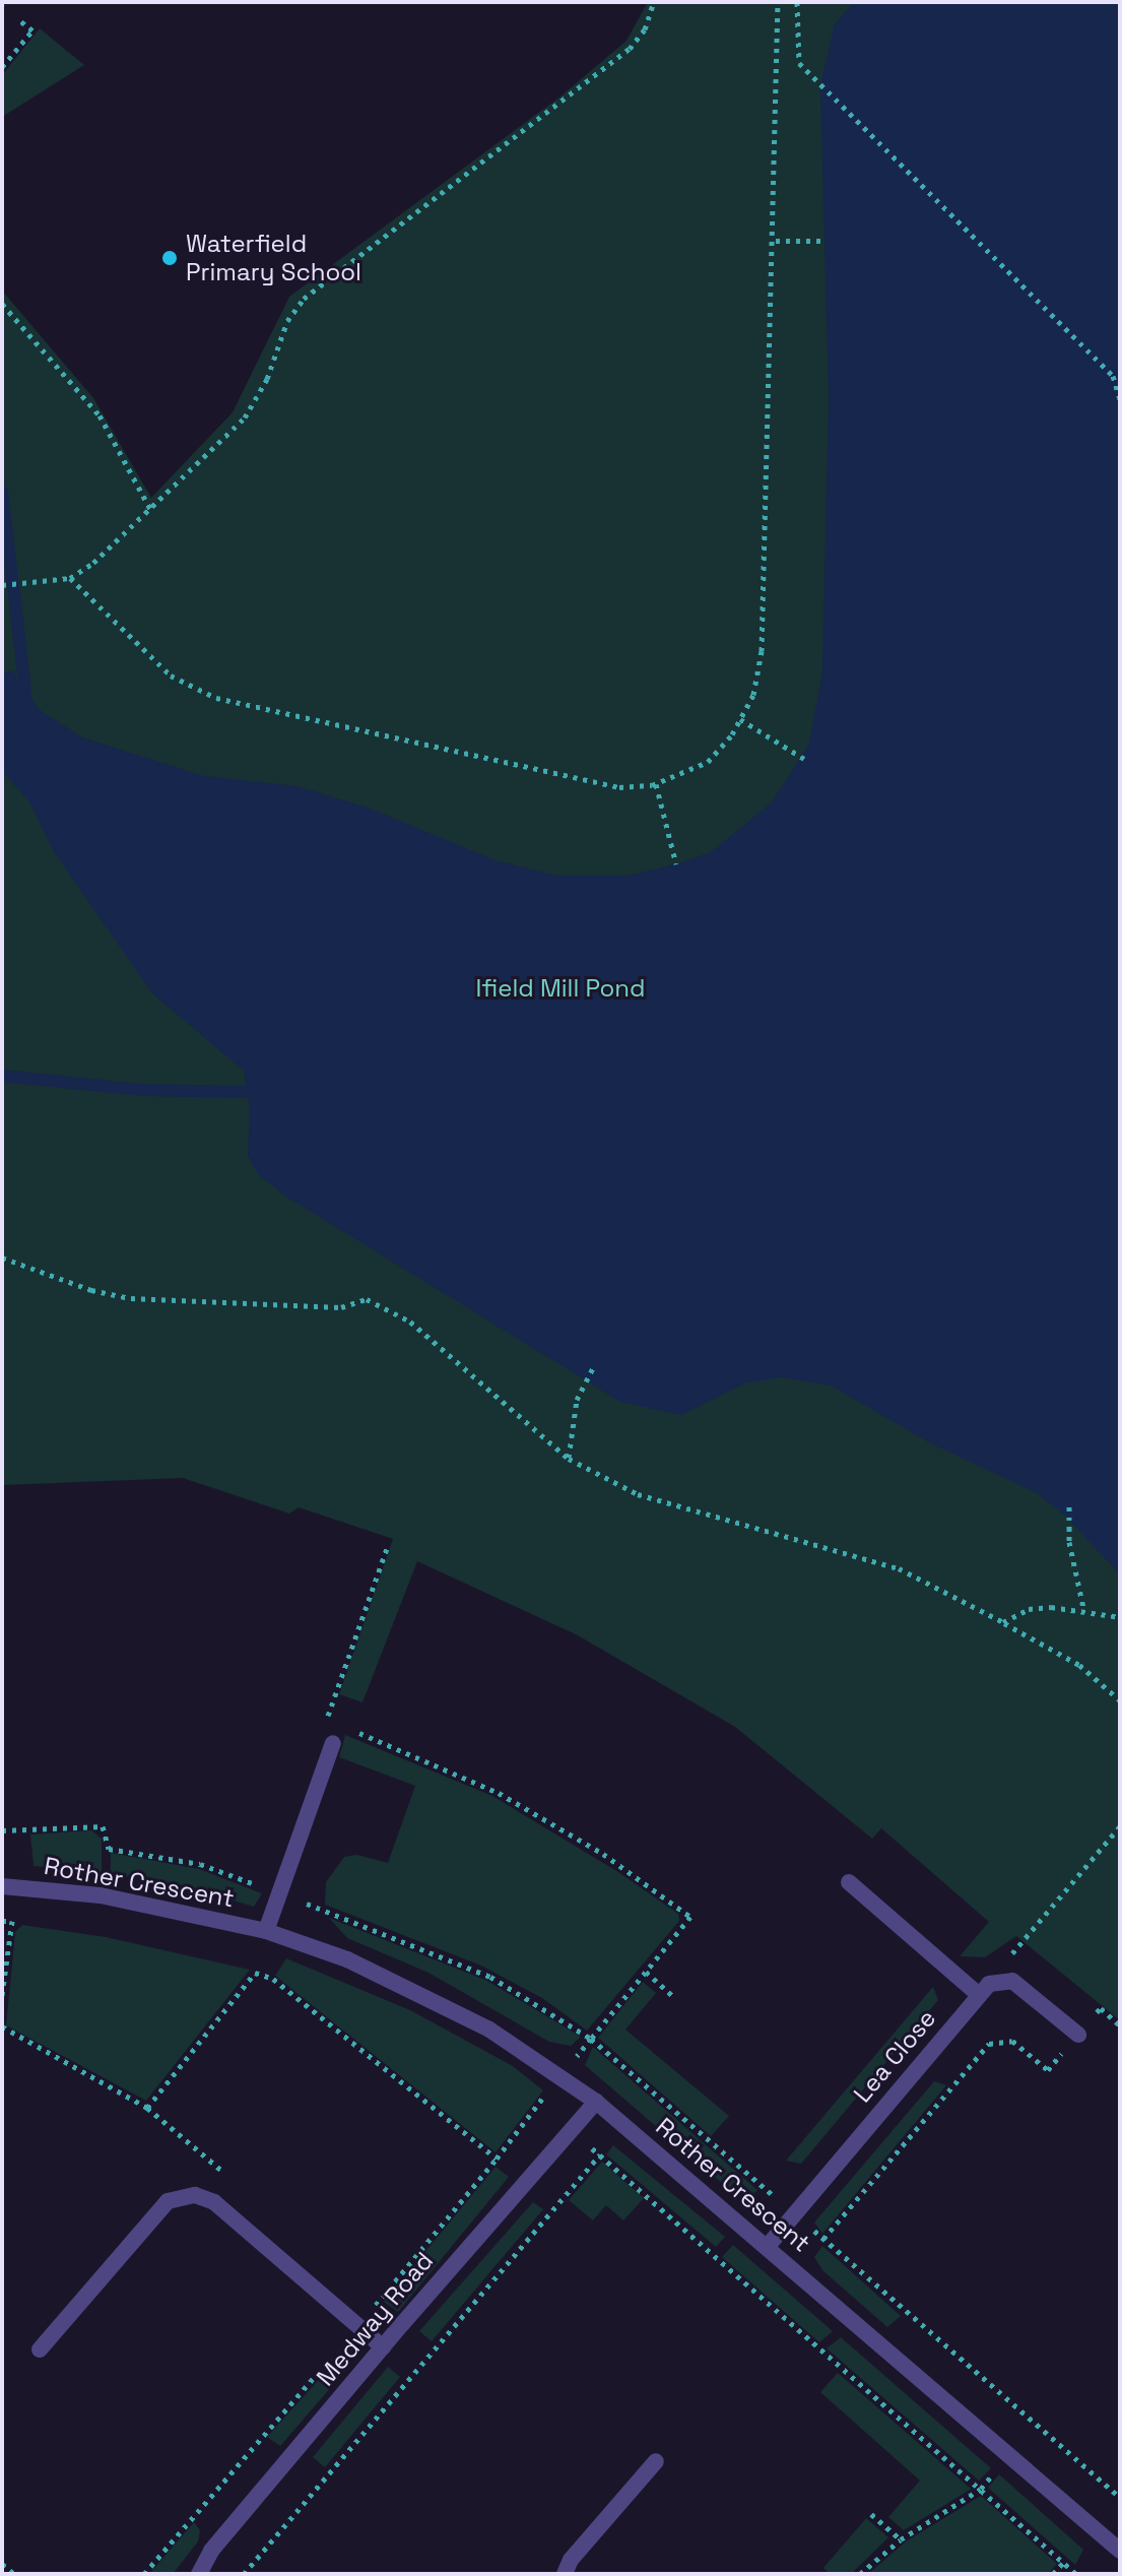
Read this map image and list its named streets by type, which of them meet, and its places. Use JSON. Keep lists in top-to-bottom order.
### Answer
{
  "streets": {
    "street": ["Rother Crescent", "Lea Close", "Medway Road"]
  },
  "crossings": [
    ["Rother Crescent", "Lea Close"],
    ["Rother Crescent", "Medway Road"]
  ],
  "parks": ["Ifield Mill Pond"],
  "places": ["Waterfield Primary School"]
}
